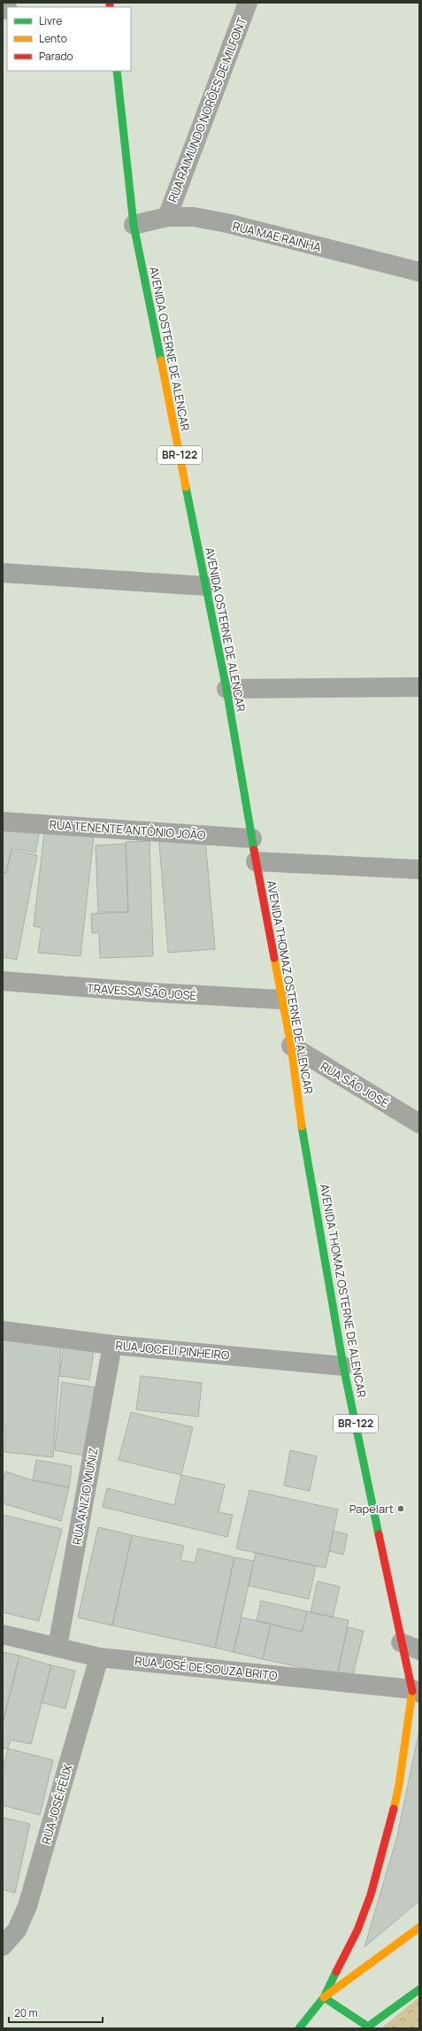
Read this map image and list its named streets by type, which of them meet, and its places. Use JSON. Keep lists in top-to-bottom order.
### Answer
{
  "streets": {
    "main road": ["AVENIDA OSTERNE DE ALENCAR", "BR-122", "AVENIDA THOMAZ OSTERNE DE ALENCAR"],
    "street": [
      "RUA RAIMUNDO NORÕES DE MILFONT",
      "RUA MAE RAINHA",
      "RUA TENENTE ANTÔNIO JOÃO",
      "TRAVESSA SÃO JOSÉ",
      "RUA SÃO JOSÉ",
      "RUA JOCELI PINHEIRO",
      "RUA ANIZIO MUNIZ",
      "RUA JOSÉ DE SOUZA BRITO",
      "RUA JOSÉ FÉLIX"
    ]
  },
  "crossings": [
    ["RUA RAIMUNDO NORÕES DE MILFONT", "RUA MAE RAINHA"],
    ["RUA MAE RAINHA", "AVENIDA OSTERNE DE ALENCAR"],
    ["AVENIDA OSTERNE DE ALENCAR", "RUA TENENTE ANTÔNIO JOÃO"],
    ["AVENIDA OSTERNE DE ALENCAR", "AVENIDA THOMAZ OSTERNE DE ALENCAR"],
    ["BR-122", "AVENIDA THOMAZ OSTERNE DE ALENCAR"],
    ["RUA TENENTE ANTÔNIO JOÃO", "AVENIDA THOMAZ OSTERNE DE ALENCAR"],
    ["AVENIDA THOMAZ OSTERNE DE ALENCAR", "TRAVESSA SÃO JOSÉ"],
    ["AVENIDA THOMAZ OSTERNE DE ALENCAR", "RUA SÃO JOSÉ"],
    ["AVENIDA THOMAZ OSTERNE DE ALENCAR", "RUA JOCELI PINHEIRO"],
    ["AVENIDA THOMAZ OSTERNE DE ALENCAR", "RUA JOSÉ DE SOUZA BRITO"],
    ["RUA JOCELI PINHEIRO", "RUA ANIZIO MUNIZ"],
    ["RUA ANIZIO MUNIZ", "RUA JOSÉ DE SOUZA BRITO"],
    ["RUA JOSÉ DE SOUZA BRITO", "RUA JOSÉ FÉLIX"]
  ],
  "places": ["Papelart"],
  "legend": ["Livre", "Lento", "Parado"],
  "scale_bar": "20 m"
}
